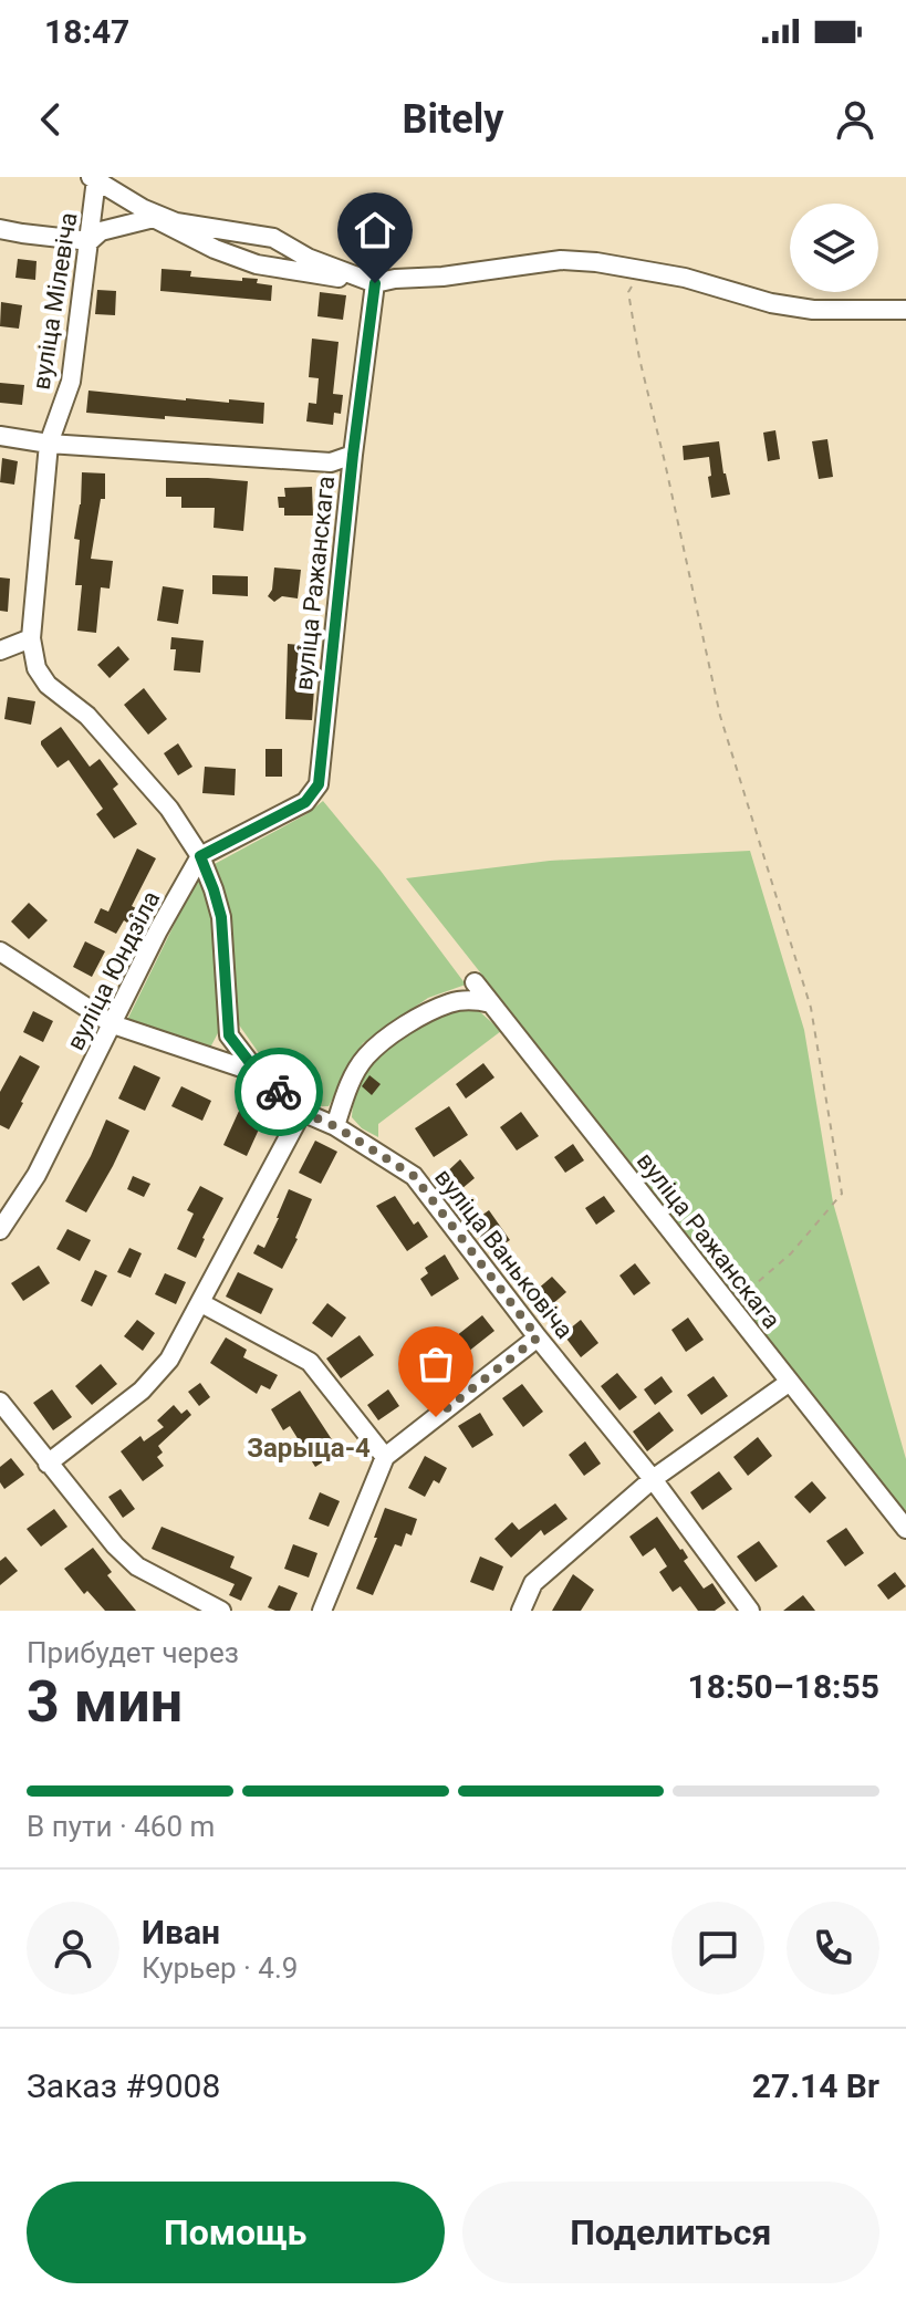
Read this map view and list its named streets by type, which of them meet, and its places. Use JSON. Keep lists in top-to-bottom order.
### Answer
{
  "streets": {
    "street": [
      "вуліца Мілевіча",
      "вуліца Ражанскага",
      "вуліца Юндзіла",
      "вуліца Ваньковіча"
    ]
  },
  "crossings": [
    ["вуліца Ражанскага", "вуліца Юндзіла"],
    ["вуліца Юндзіла", "вуліца Ваньковіча"]
  ],
  "districts": ["Зарыца-4"],
  "page": {
    "status": "18:47",
    "header": "Bitely",
    "heading": ["3 мин", "Прибудет через", "18:50–18:55"],
    "panel": [
      "Иван",
      "Курьер · 4.9",
      "Заказ #9008",
      "27.14 Br"
    ],
    "bar": "В пути · 460 m",
    "buttons": ["Помощь", "Поделиться"]
  }
}
